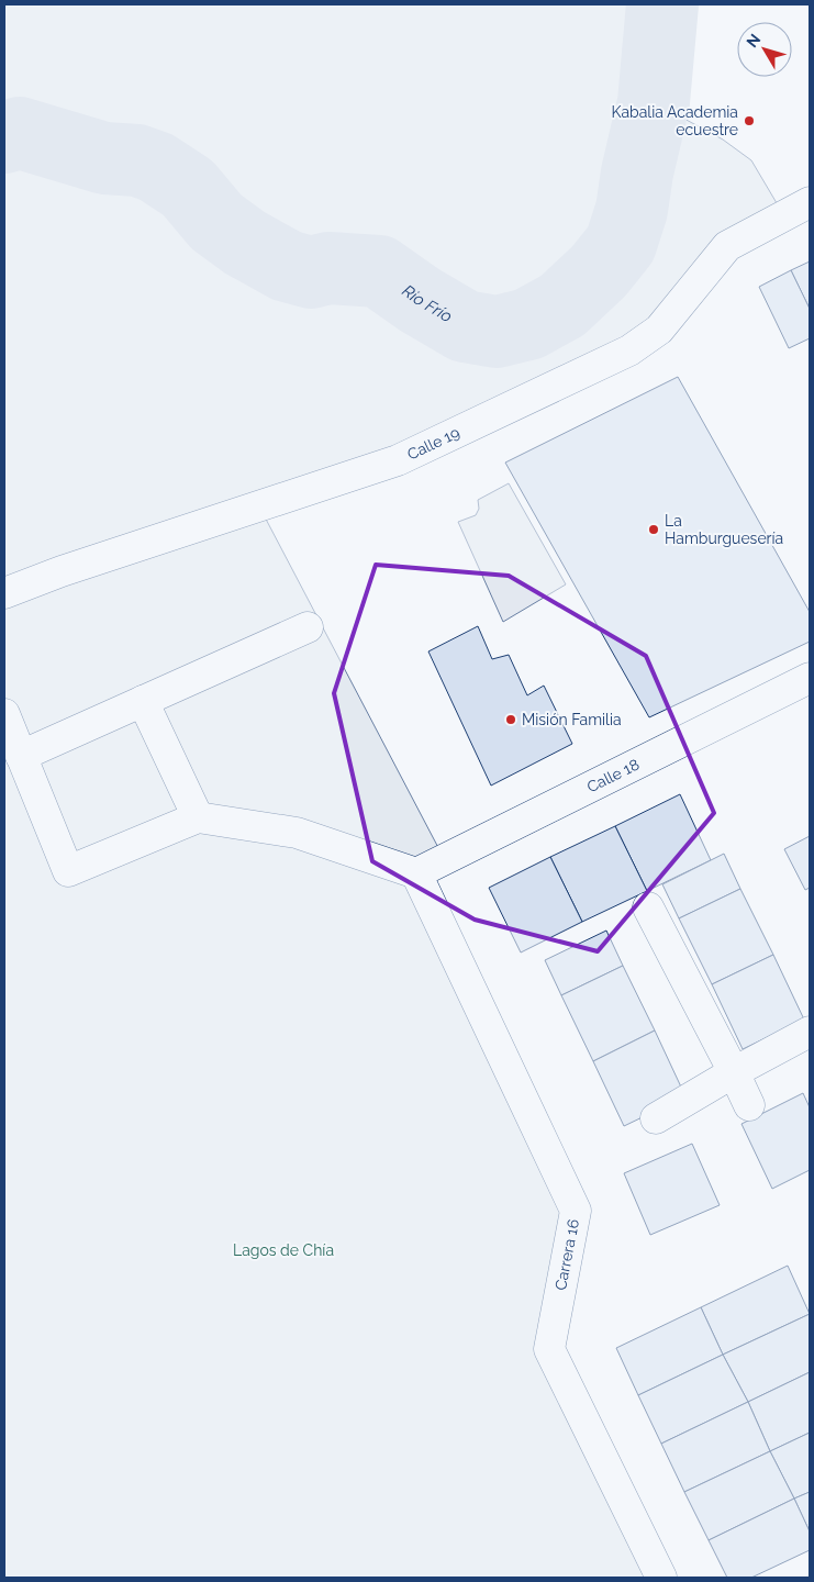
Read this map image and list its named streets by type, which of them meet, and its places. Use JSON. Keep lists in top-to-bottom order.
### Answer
{
  "streets": {
    "street": ["Calle 19", "Calle 18", "Carrera 16"]
  },
  "crossings": [
    ["Calle 18", "Carrera 16"]
  ],
  "water": ["Río Frío"],
  "parks": ["Lagos de Chía"],
  "places": ["Kabalia Academia ecuestre", "La Hamburguesería", "Misión Familia"],
  "north": "top left"
}
